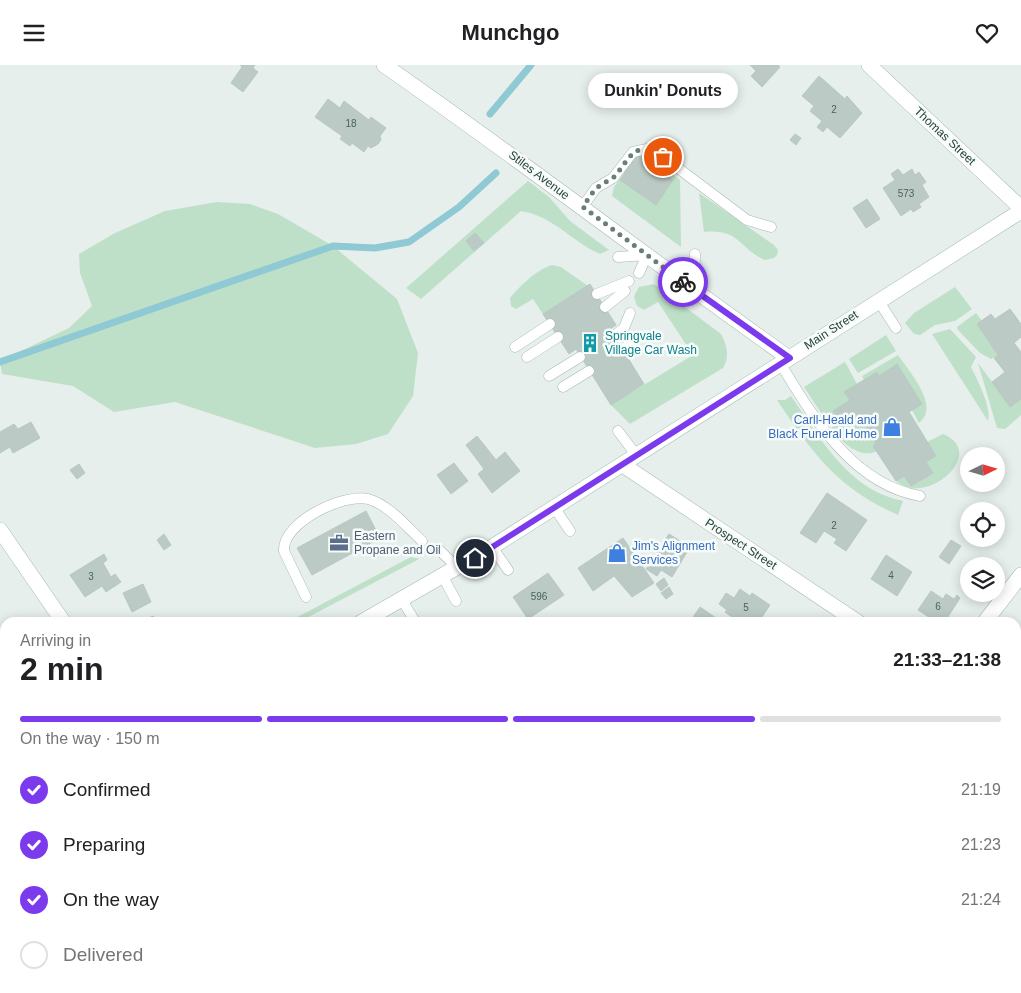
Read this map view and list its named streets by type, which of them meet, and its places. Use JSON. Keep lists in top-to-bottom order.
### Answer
{
  "streets": {
    "street": [
      "Thomas Street",
      "Stiles Avenue",
      "Main Street",
      "Prospect Street"
    ]
  },
  "crossings": [
    ["Thomas Street", "Main Street"],
    ["Stiles Avenue", "Main Street"],
    ["Main Street", "Prospect Street"]
  ],
  "places": {
    "other": ["Dunkin' Donuts"],
    "building": ["Springvale Village Car Wash"],
    "shop": ["Carll-Heald and Black Funeral Home", "Jim's Alignment Services"],
    "office": ["Eastern Propane and Oil"]
  },
  "house_numbers": [
    "2",
    "18",
    "573",
    "2",
    "4",
    "3",
    "596",
    "6",
    "5"
  ],
  "north": "right",
  "page": {
    "header": "Munchgo",
    "bubble": "Dunkin' Donuts",
    "heading": ["2 min", "Arriving in", "21:33–21:38"],
    "bar": "On the way · 150 m",
    "list": [
      ["Confirmed", "21:19"],
      ["Preparing", "21:23"],
      ["On the way", "21:24"],
      "Delivered"
    ]
  }
}
